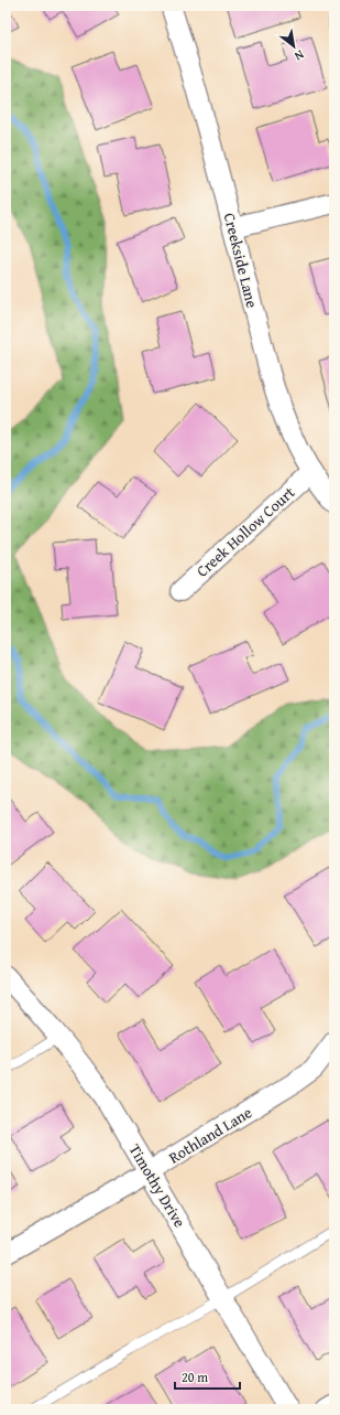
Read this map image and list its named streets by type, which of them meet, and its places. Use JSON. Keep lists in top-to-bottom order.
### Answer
{
  "streets": {
    "street": [
      "Creekside Lane",
      "Creek Hollow Court",
      "Rothland Lane",
      "Timothy Drive"
    ]
  },
  "crossings": [
    ["Creekside Lane", "Creek Hollow Court"],
    ["Rothland Lane", "Timothy Drive"]
  ],
  "scale_bar": "20 m",
  "north": "bottom right"
}
